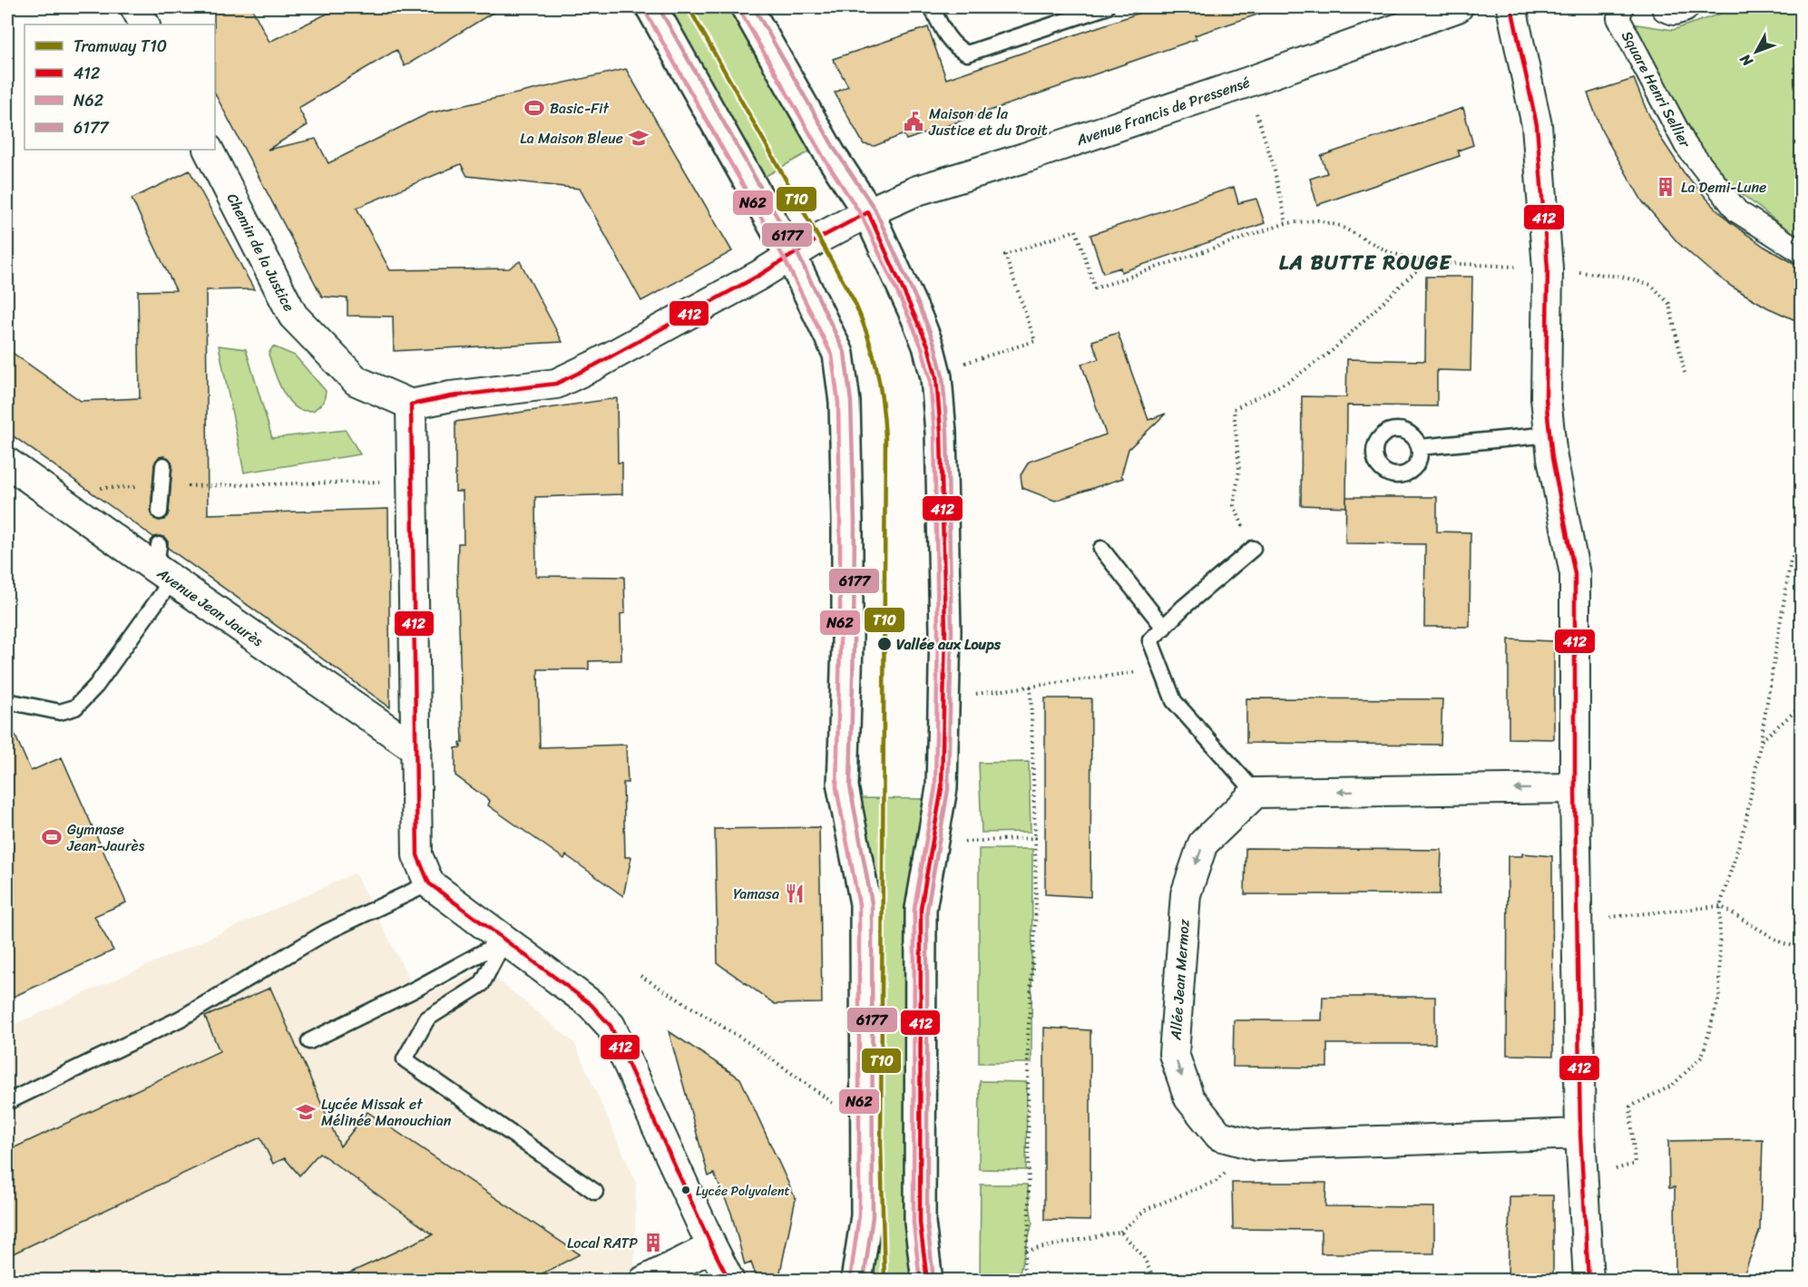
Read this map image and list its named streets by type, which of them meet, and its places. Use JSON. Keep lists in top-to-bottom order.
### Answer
{
  "streets": {
    "street": [
      "Square Henri Sellier",
      "Avenue Francis de Pressensé",
      "Chemin de la Justice",
      "Avenue Jean Jaurès",
      "Allée Jean Mermoz"
    ]
  },
  "crossings": [
    ["Avenue Francis de Pressensé", "Chemin de la Justice"]
  ],
  "one_way": ["Allée Jean Mermoz"],
  "districts": ["LA BUTTE ROUGE"],
  "places": {
    "sports": ["Basic-Fit", "Gymnase Jean-Jaurès"],
    "public building": ["Maison de la Justice et du Droit"],
    "school or university": ["La Maison Bleue", "Lycée Missak et Mélinée Manouchian"],
    "building": ["La Demi-Lune", "Local RATP"],
    "other": ["Vallée aux Loups", "Lycée Polyvalent"],
    "restaurant": ["Yamasa"]
  },
  "lines": [
    "tram line T10",
    "transit line 412",
    "transit line 6177",
    "transit line N62"
  ],
  "legend": [
    "Tramway T10",
    "412",
    "N62",
    "6177"
  ],
  "north": "bottom left"
}
